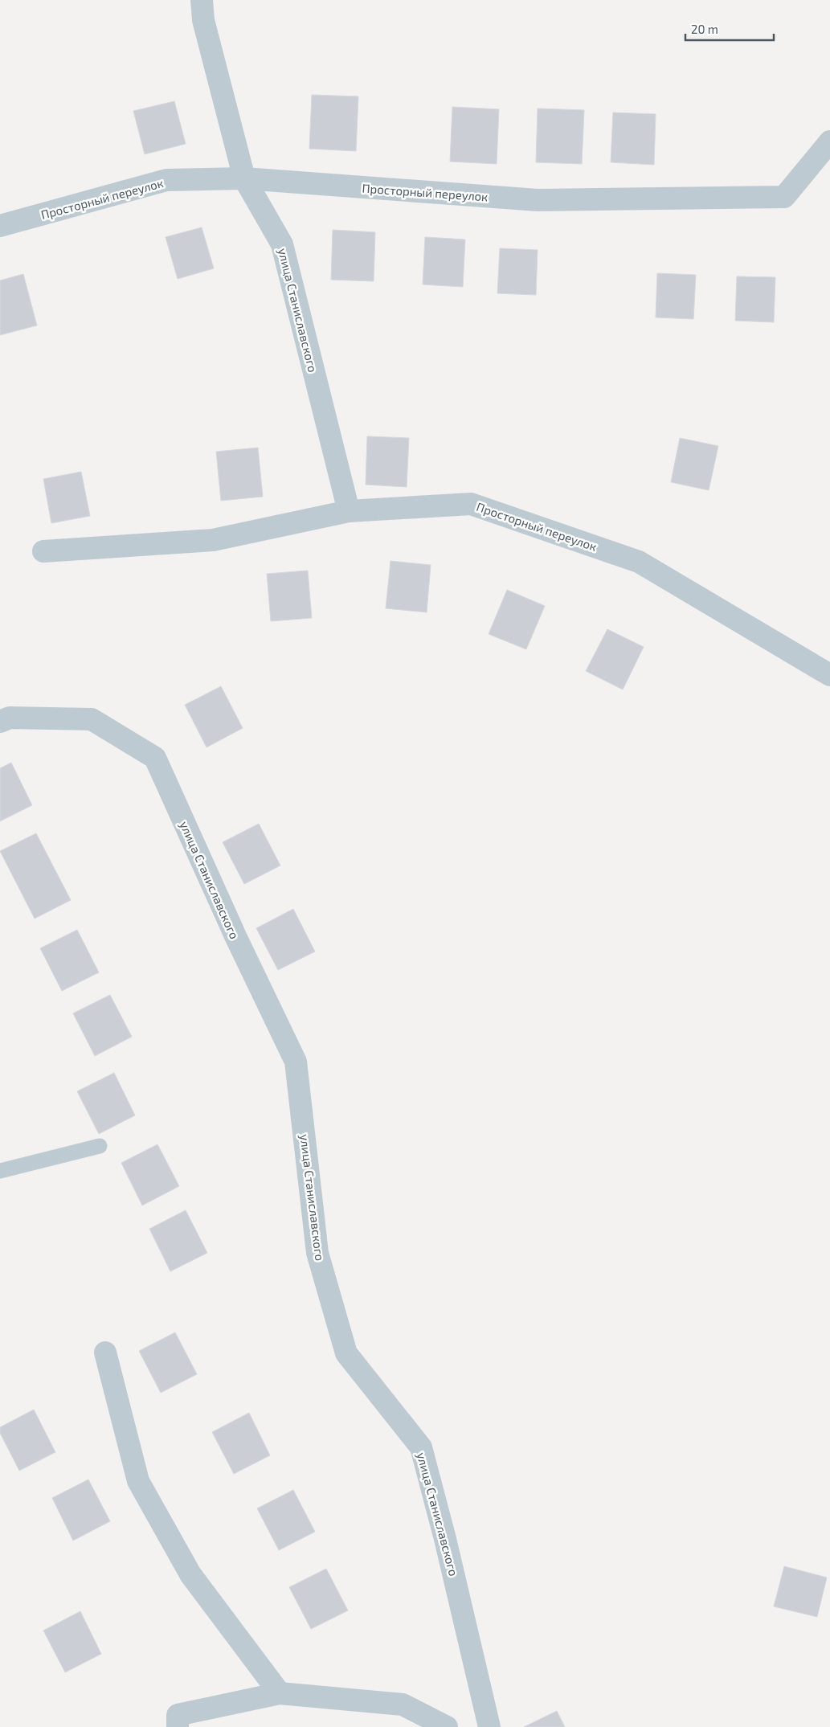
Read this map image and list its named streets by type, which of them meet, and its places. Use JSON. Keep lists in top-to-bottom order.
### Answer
{
  "streets": {
    "street": ["Просторный переулок", "улица Станиславского"]
  },
  "crossings": [
    ["Просторный переулок", "улица Станиславского"]
  ],
  "scale_bar": "20 m"
}
